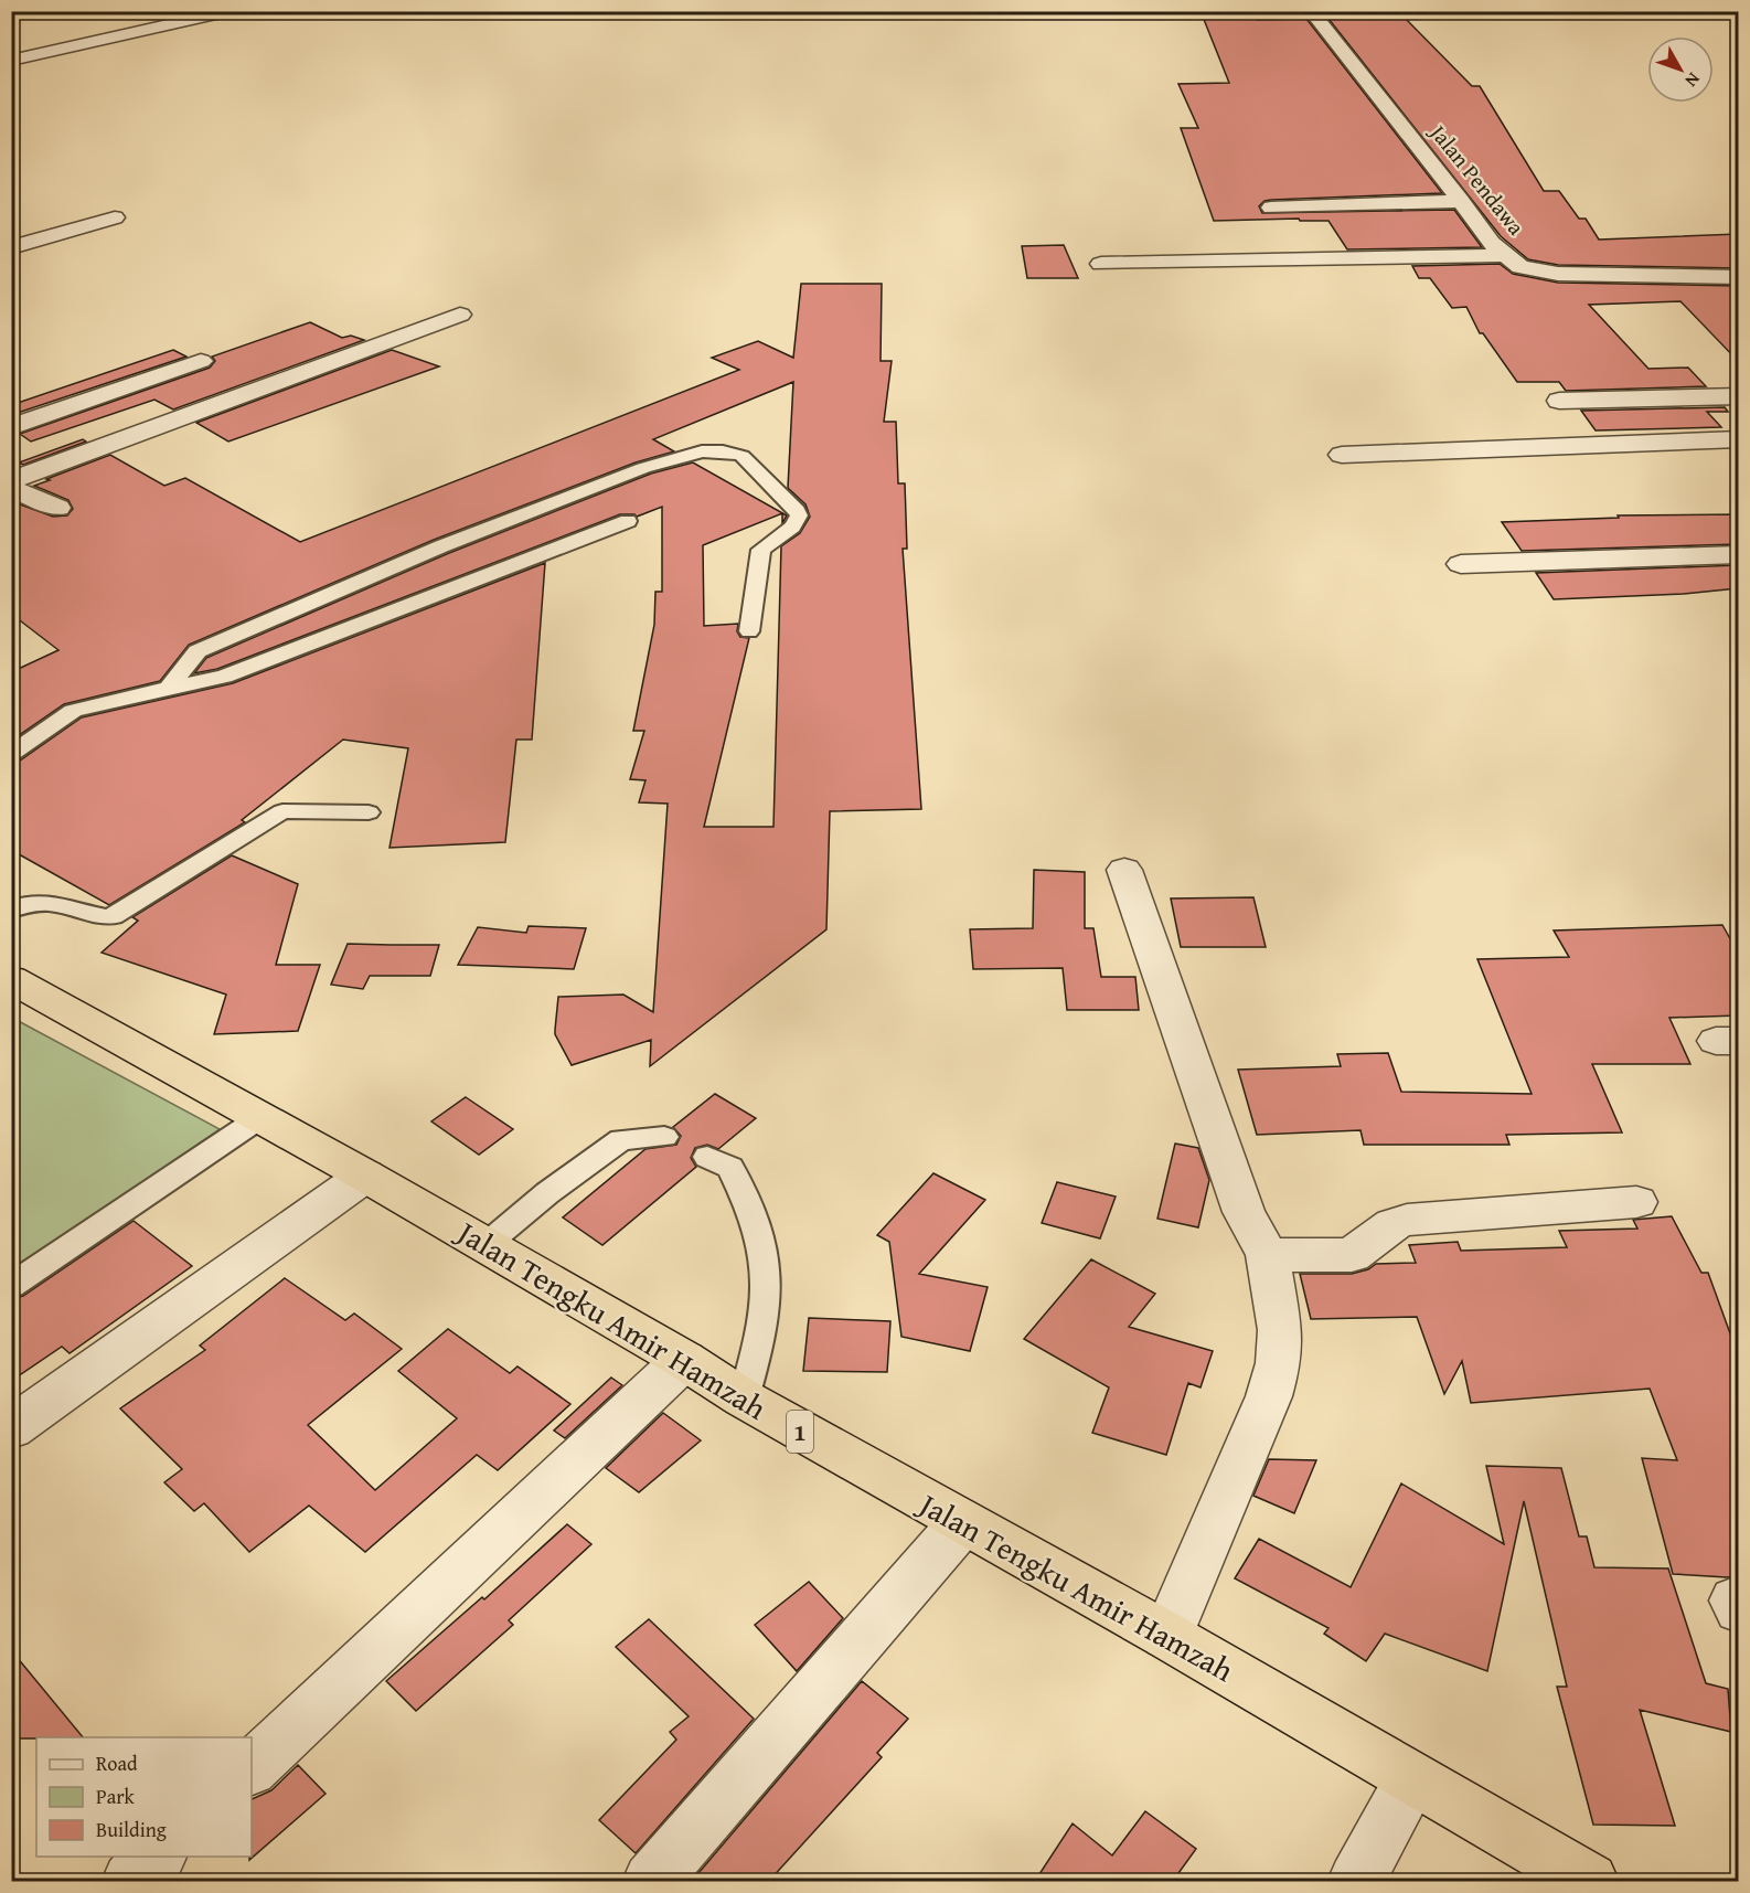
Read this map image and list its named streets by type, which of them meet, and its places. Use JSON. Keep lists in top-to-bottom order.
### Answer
{
  "streets": {
    "highway": ["Jalan Tengku Amir Hamzah", "1"],
    "street": ["Jalan Pendawa"]
  },
  "legend": ["Road", "Park", "Building"],
  "north": "bottom right"
}
